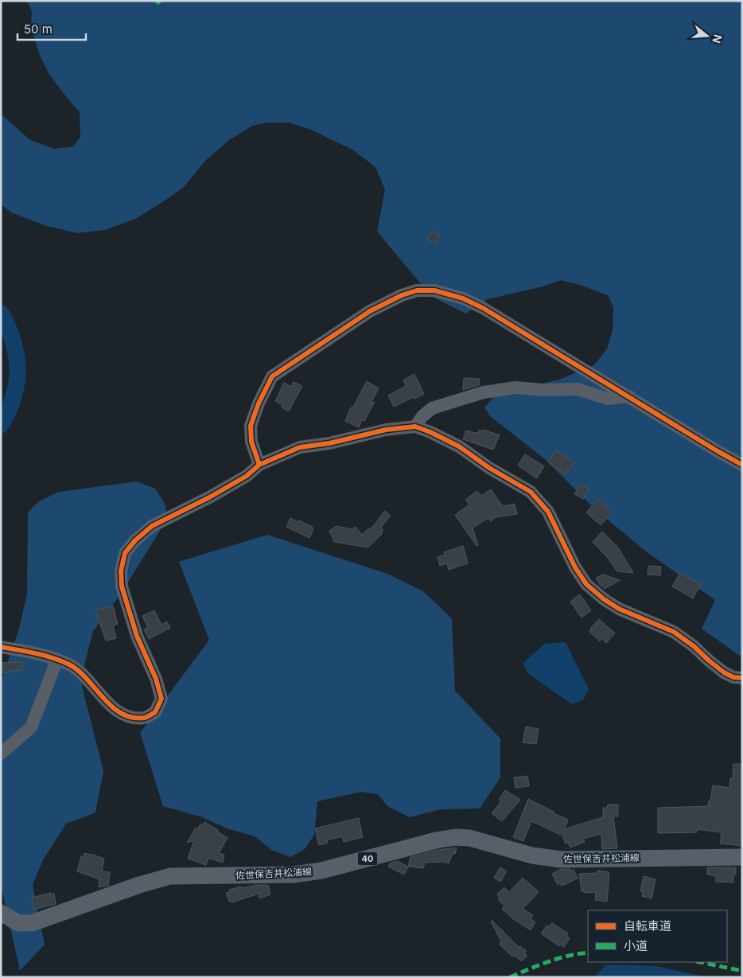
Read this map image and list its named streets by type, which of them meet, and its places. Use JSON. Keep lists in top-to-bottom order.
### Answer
{
  "streets": {
    "main road": ["40", "佐世保吉井松浦線"]
  },
  "legend": ["自転車道", "小道"],
  "scale_bar": "50 m",
  "north": "right"
}
